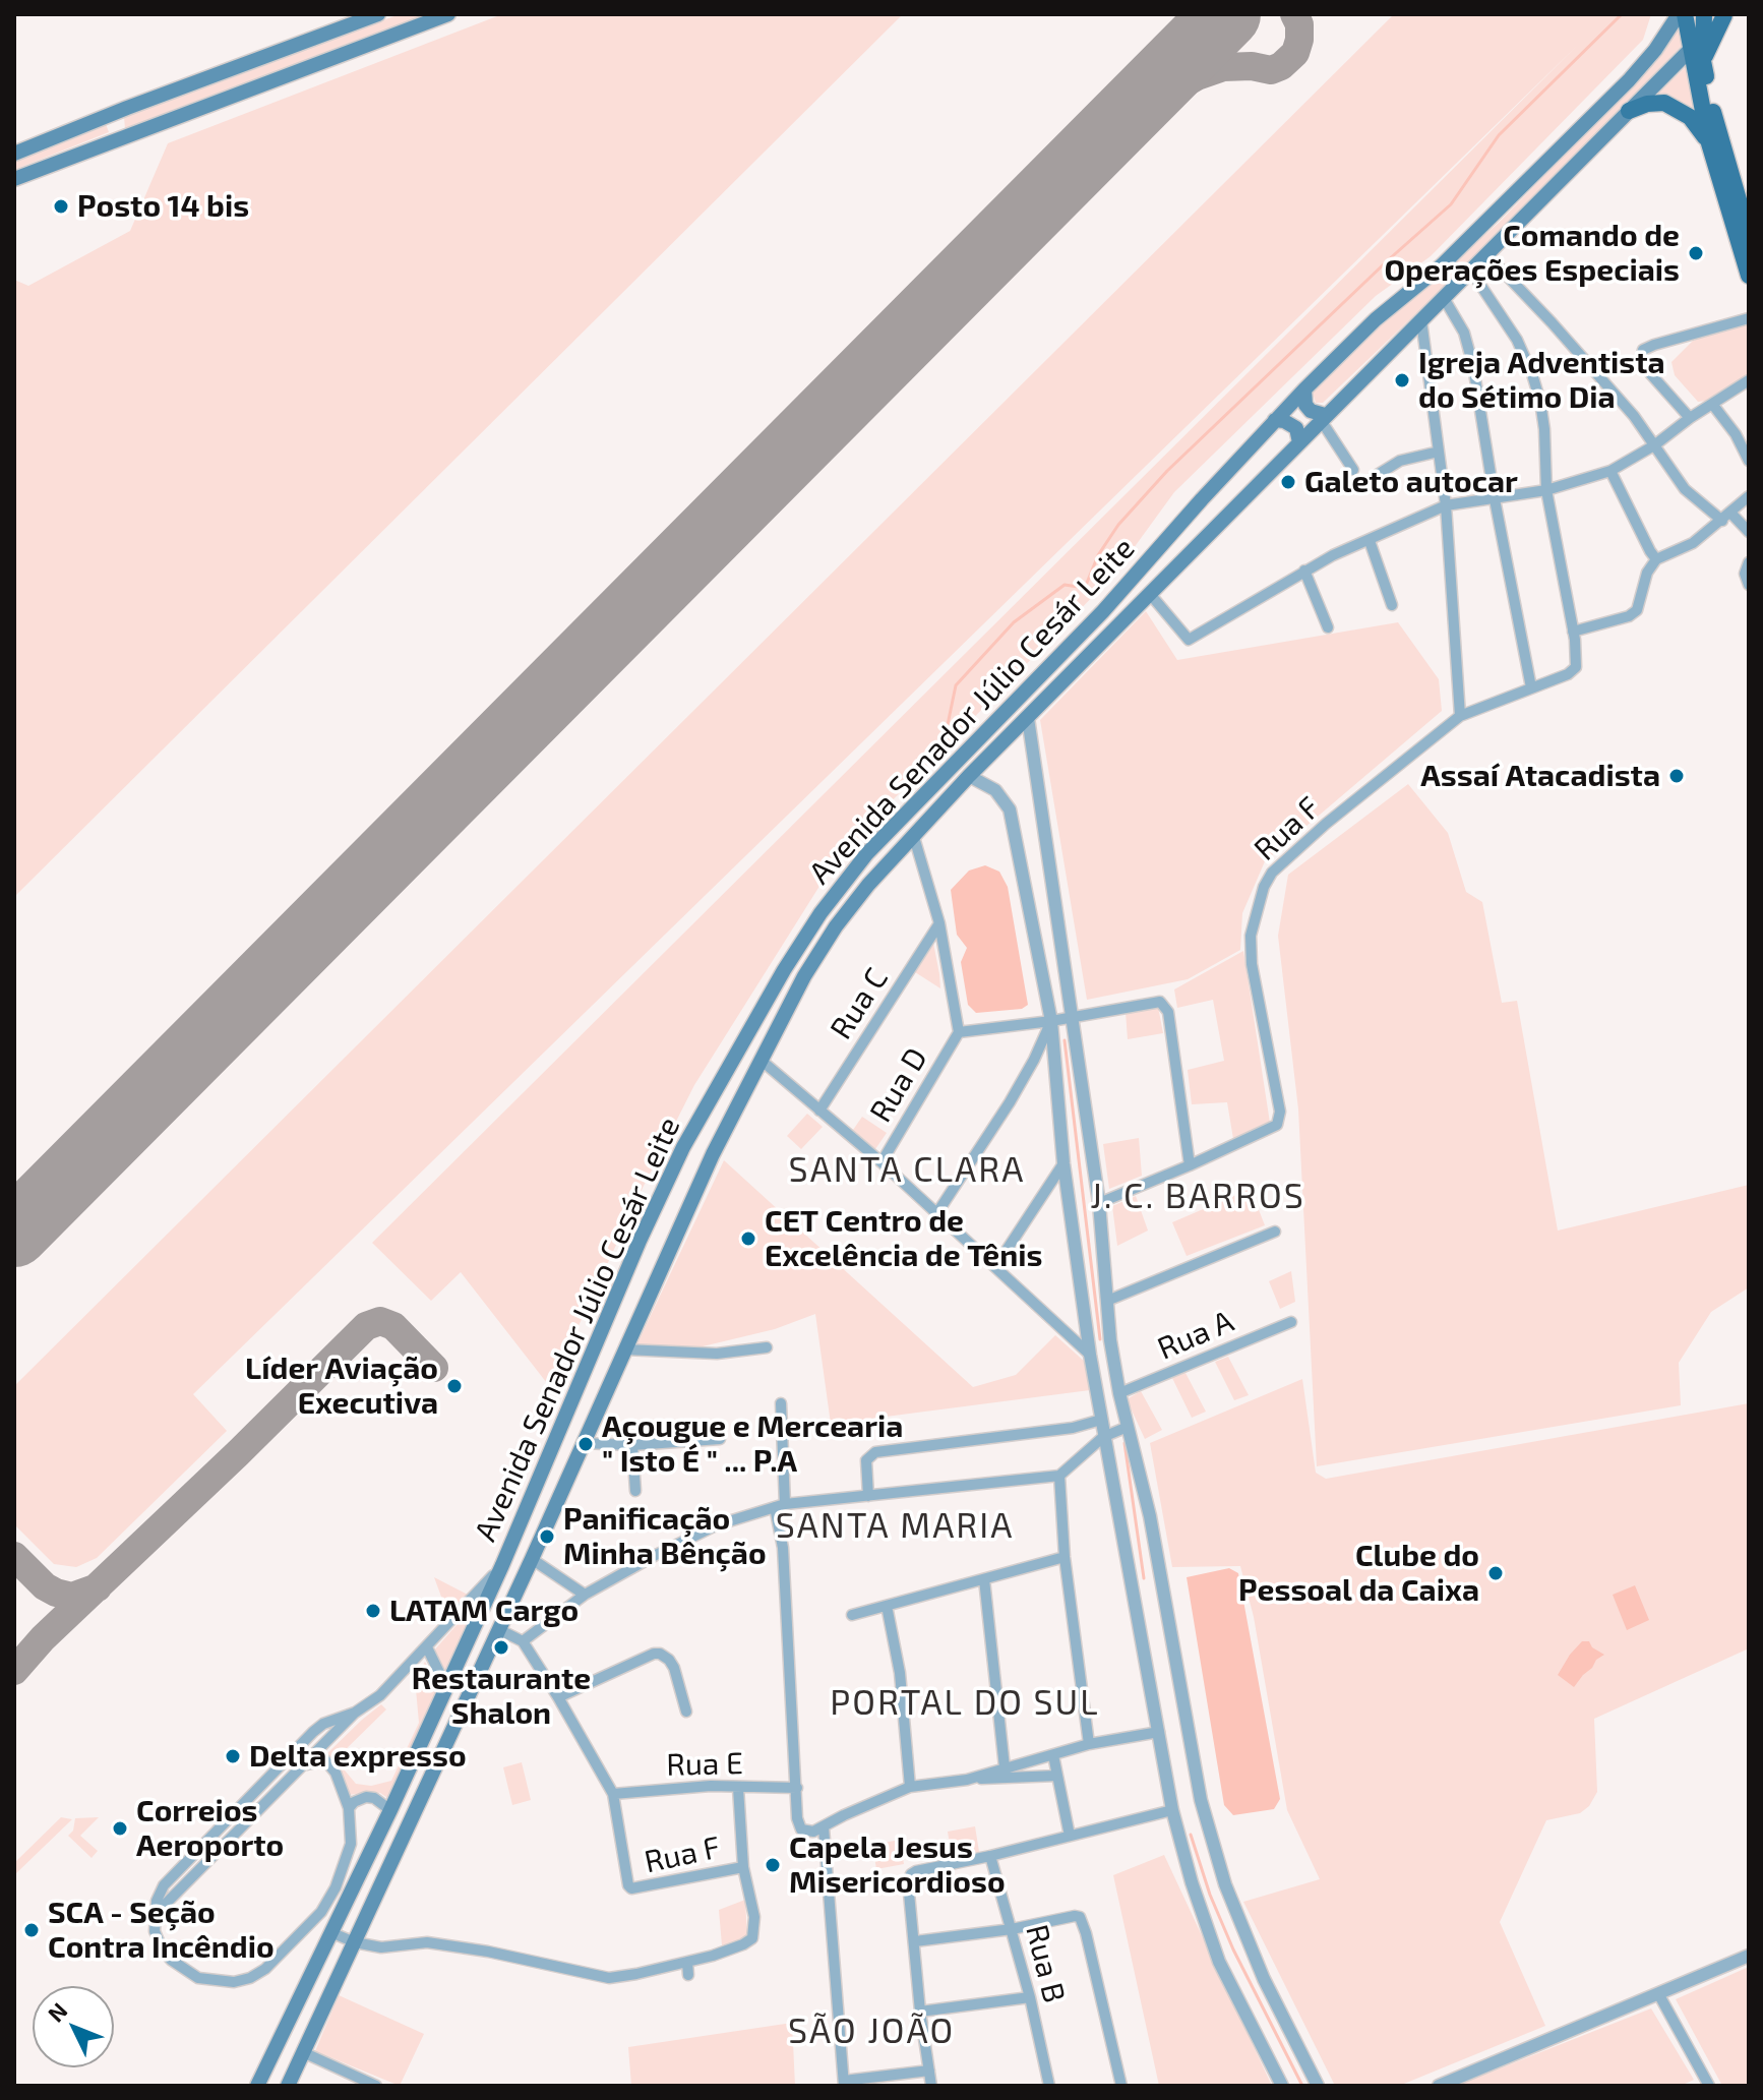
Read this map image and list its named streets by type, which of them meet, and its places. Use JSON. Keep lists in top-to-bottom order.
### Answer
{
  "streets": {
    "main road": ["Avenida Senador Júlio Cesár Leite"],
    "street": [
      "Rua F",
      "Rua C",
      "Rua D",
      "Rua A",
      "Rua E",
      "Rua B"
    ]
  },
  "crossings": [
    ["Rua F", "Rua E"]
  ],
  "districts": [
    "SANTA CLARA",
    "J. C. BARROS",
    "SANTA MARIA",
    "PORTAL DO SUL",
    "SÃO JOÃO"
  ],
  "places": [
    "Posto 14 bis",
    "Comando de Operações Especiais",
    "Igreja Adventista do Sétimo Dia",
    "Galeto autocar",
    "Assaí Atacadista",
    "CET Centro de Excelência de Tênis",
    "Líder Aviação Executiva",
    "Açougue e Mercearia \" Isto É \" ... P.A",
    "Panificação Minha Bênção",
    "Clube do Pessoal da Caixa",
    "LATAM Cargo",
    "Restaurante Shalon",
    "Delta expresso",
    "Correios Aeroporto",
    "Capela Jesus Misericordioso",
    "SCA - Seção Contra Incêndio"
  ],
  "north": "top left"
}
